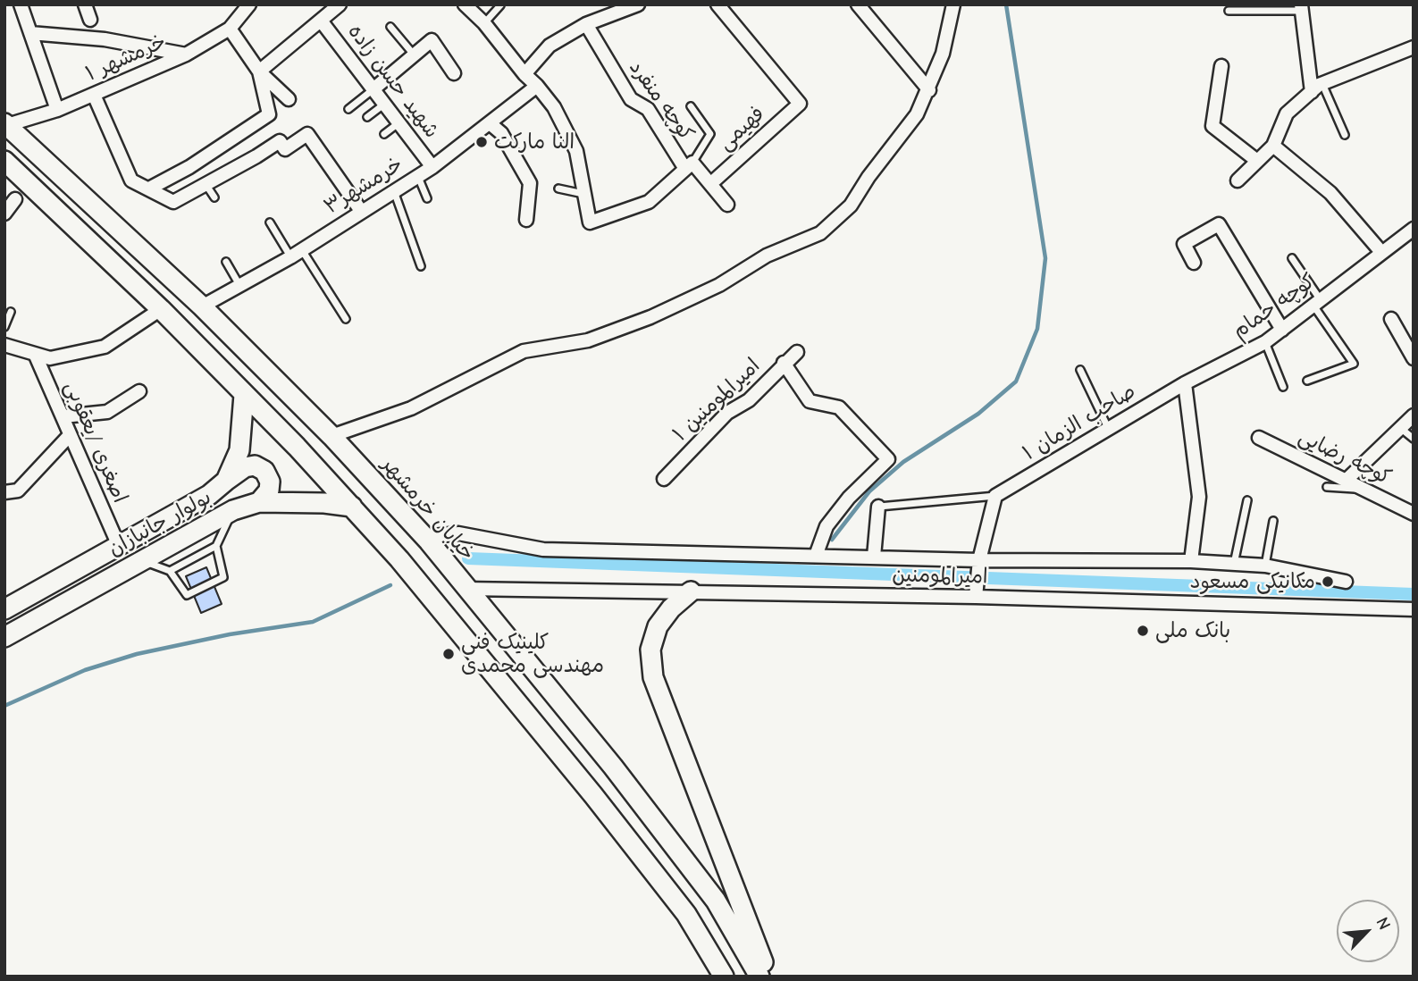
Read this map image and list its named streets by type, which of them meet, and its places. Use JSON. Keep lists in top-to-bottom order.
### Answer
{
  "streets": {
    "main road": ["خیابان خرمشهر", "بولوار جانبازان"],
    "street": [
      "خرمشهر ۱",
      "شهید حسن زاده",
      "کوچه منفرد",
      "فهیمی",
      "خرمشهر۳",
      "کوچه حمام",
      "امیرالمومنین ۱",
      "صاحب الزمان ۱",
      "اصغری /یعقوبی",
      "کوچه رضایی",
      "امیرالمومنین"
    ]
  },
  "crossings": [
    ["خرمشهر ۱", "خیابان خرمشهر"],
    ["شهید حسن زاده", "خرمشهر۳"],
    ["کوچه منفرد", "فهیمی"],
    ["خرمشهر۳", "خیابان خرمشهر"],
    ["کوچه حمام", "صاحب الزمان ۱"],
    ["اصغری /یعقوبی", "بولوار جانبازان"],
    ["خیابان خرمشهر", "امیرالمومنین"]
  ],
  "places": [
    "النا مارکت",
    "مکانیکی مسعود",
    "بانک ملی",
    "کلینیک فنی مهندسی محمدی"
  ],
  "north": "top right"
}
